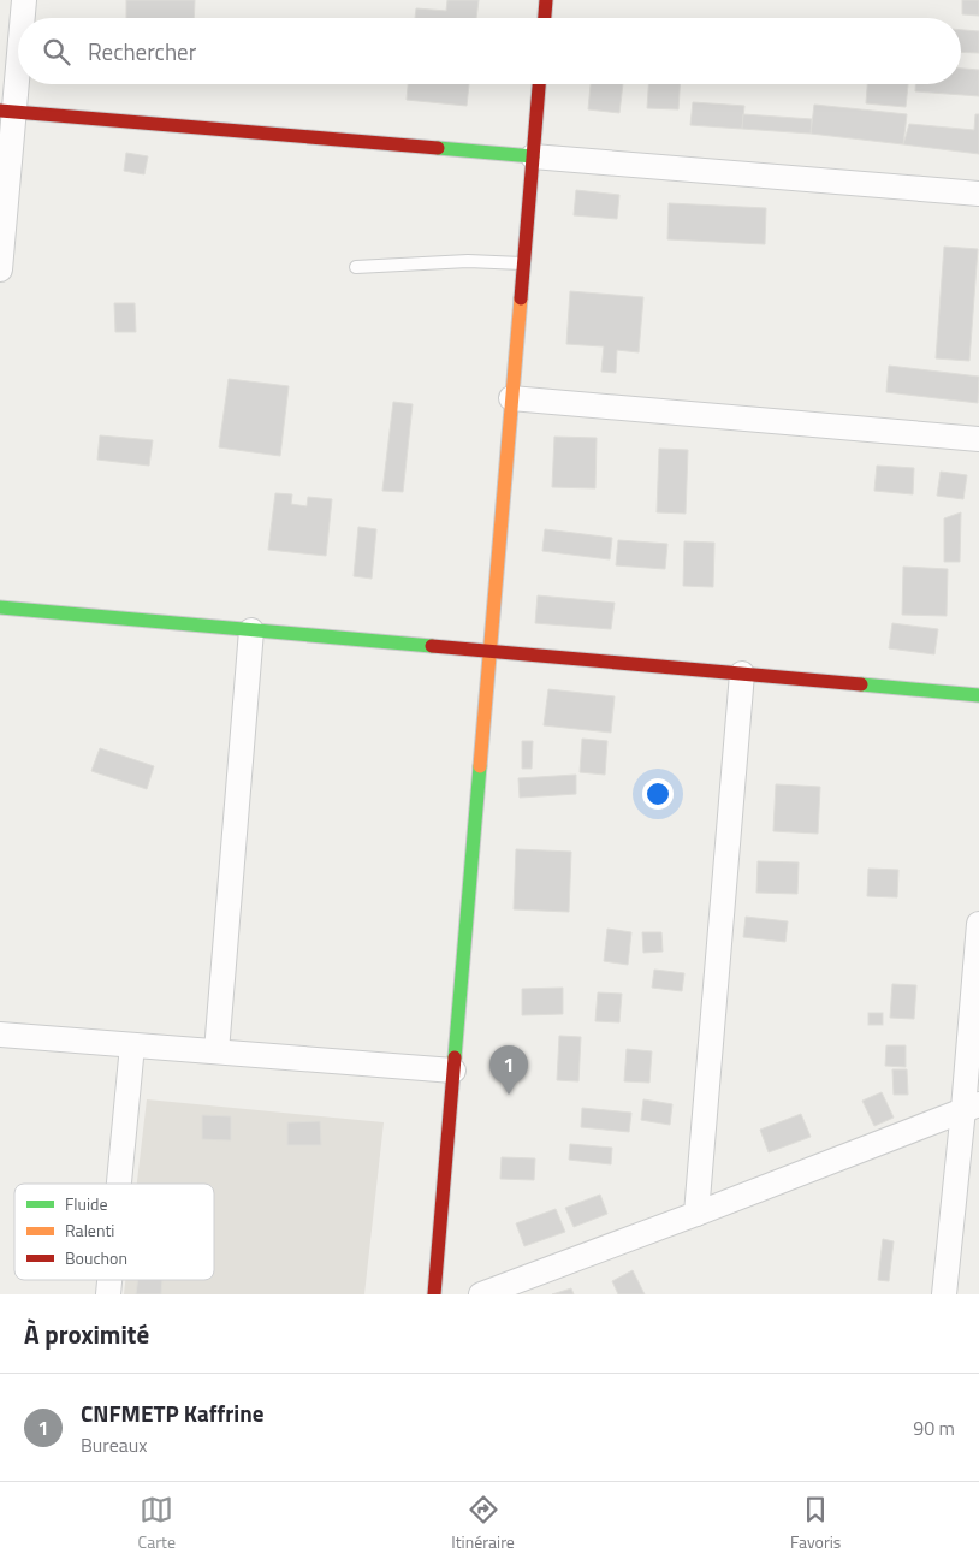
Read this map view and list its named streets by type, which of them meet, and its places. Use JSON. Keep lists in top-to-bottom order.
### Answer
{
  "legend": ["Fluide", "Ralenti", "Bouchon"],
  "page": {
    "search": "Rechercher",
    "pins": "1",
    "heading": "À proximité",
    "list": [
      {
        "mark": "1",
        "name": "CNFMETP Kaffrine",
        "note": "Bureaux",
        "value": "90 m"
      }
    ],
    "nav": ["Carte", "Itinéraire", "Favoris"]
  }
}
